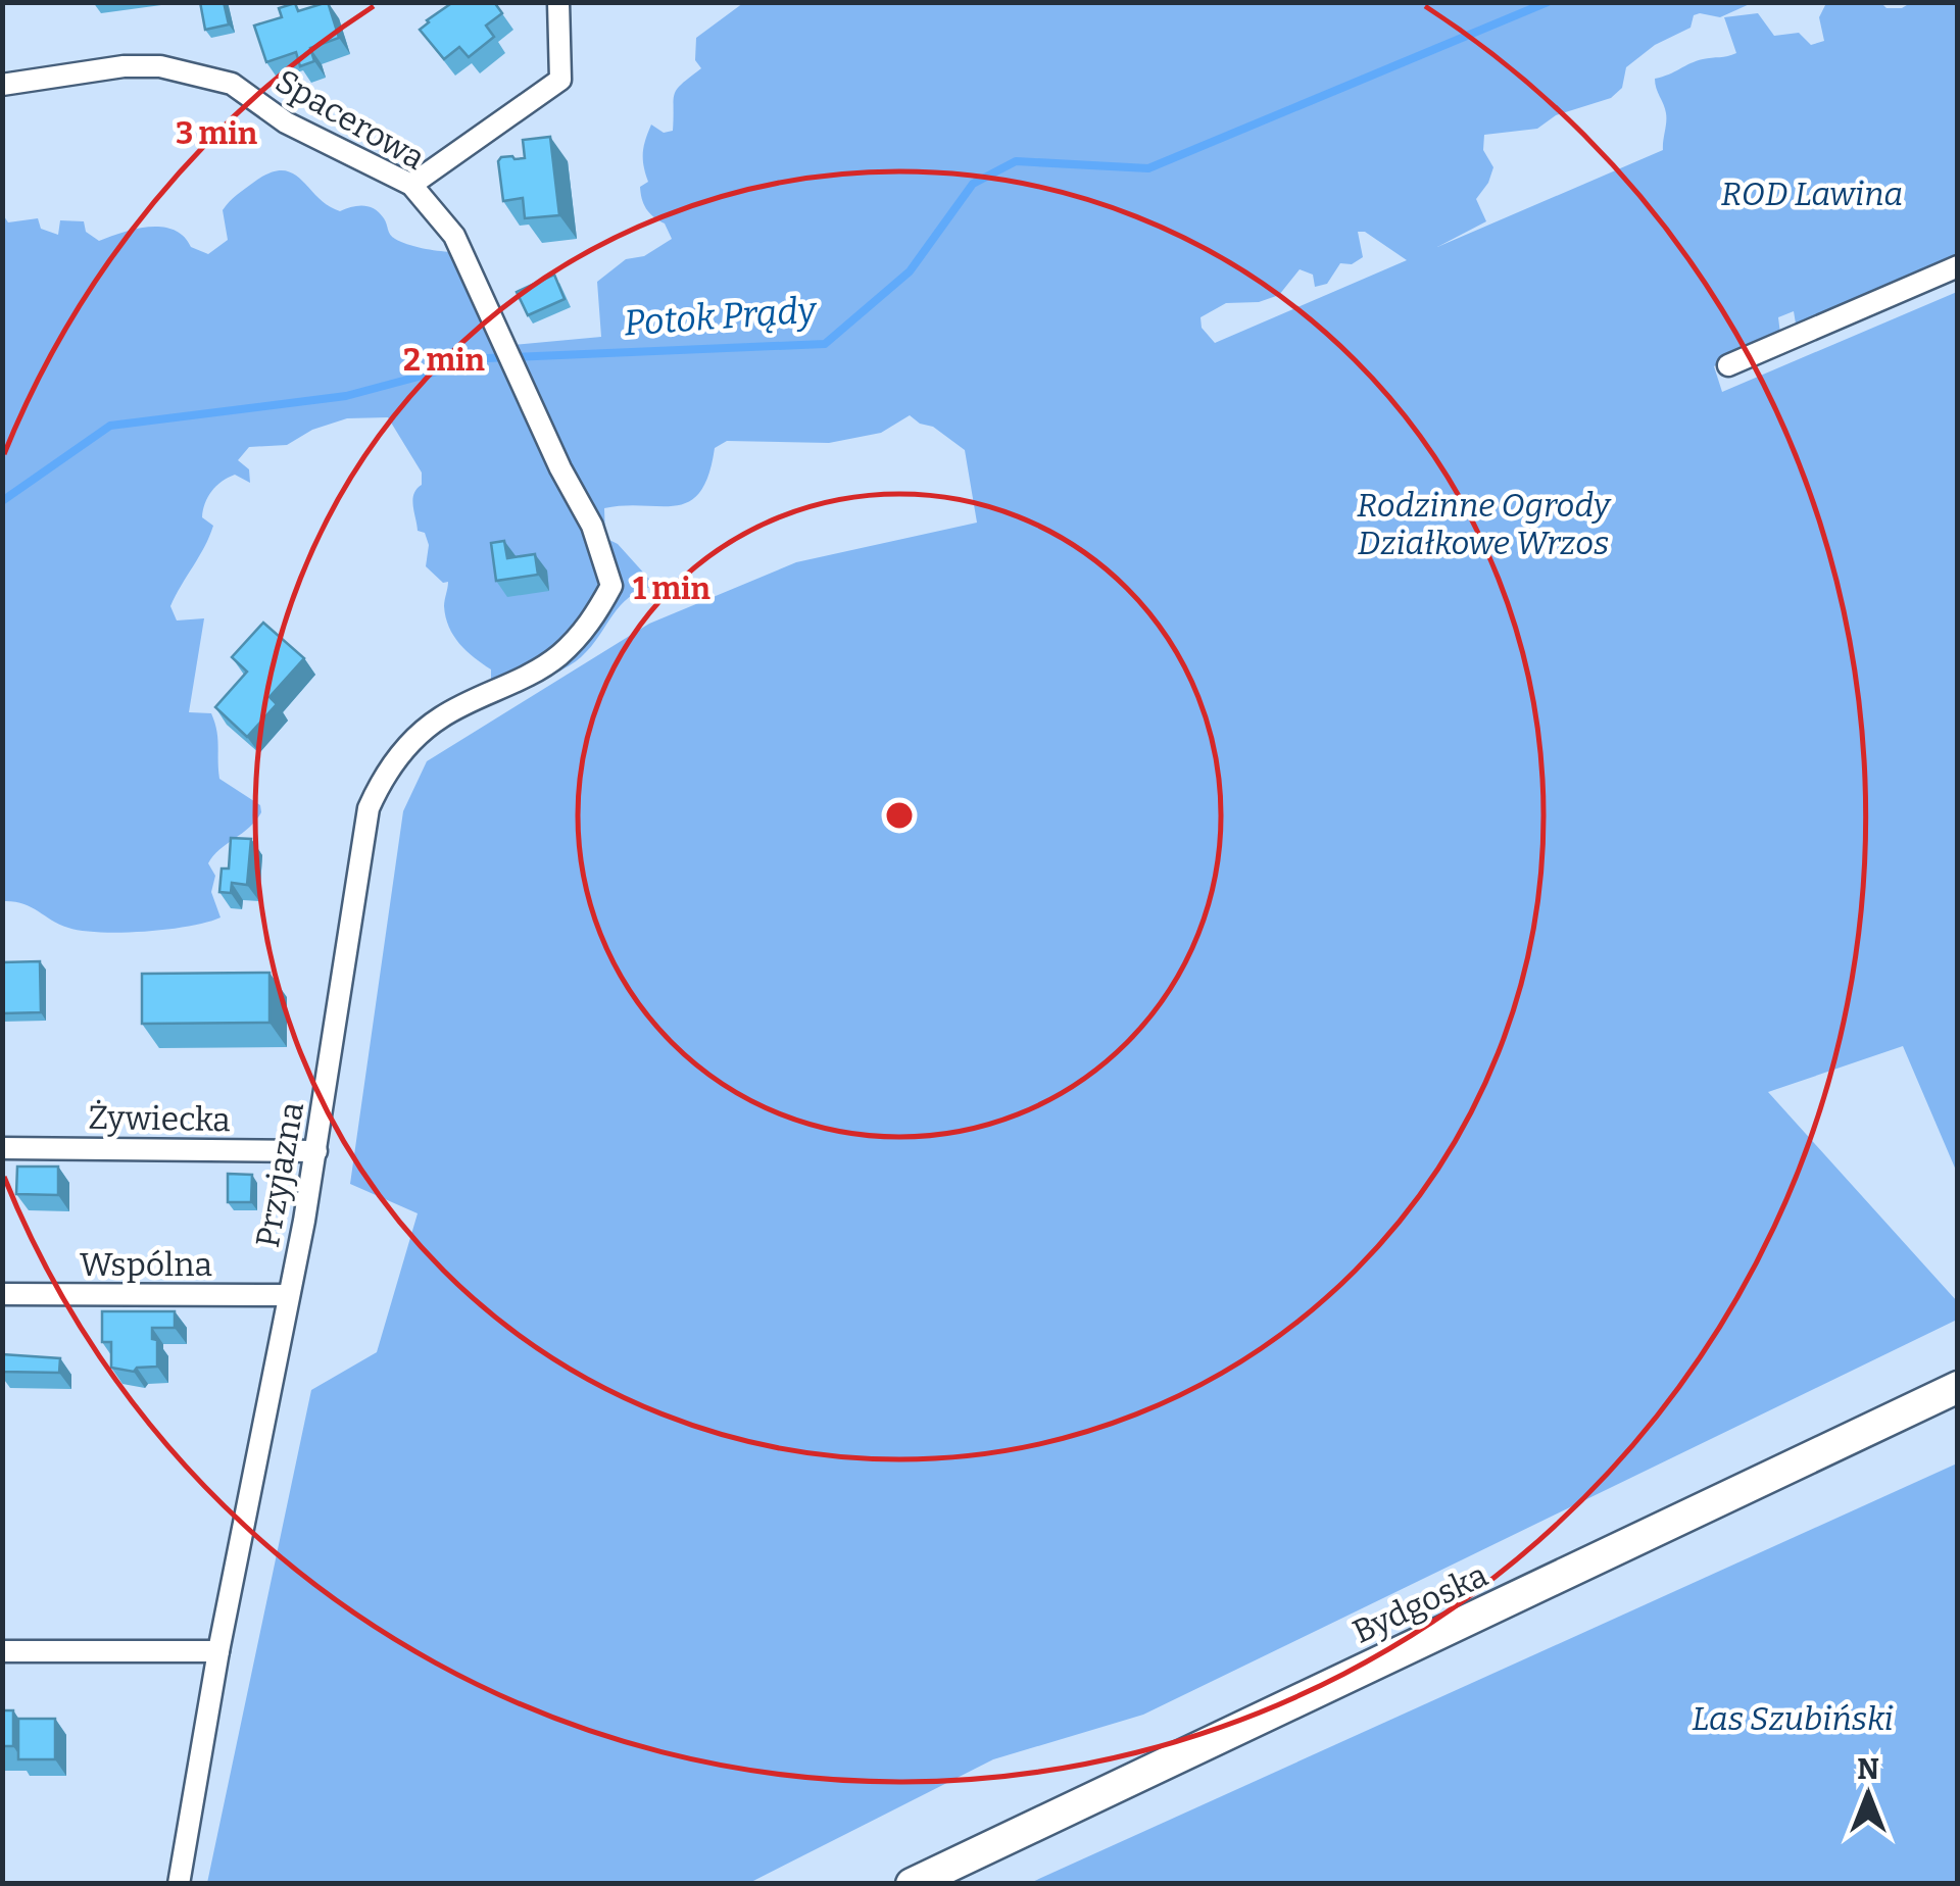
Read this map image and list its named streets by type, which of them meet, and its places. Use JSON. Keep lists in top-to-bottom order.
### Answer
{
  "streets": {
    "main road": ["Bydgoska"],
    "street": [
      "Spacerowa",
      "Żywiecka",
      "Przyjazna",
      "Wspólna"
    ]
  },
  "crossings": [
    ["Spacerowa", "Przyjazna"],
    ["Żywiecka", "Przyjazna"],
    ["Przyjazna", "Wspólna"]
  ],
  "water": ["Potok Prądy"],
  "parks": ["ROD Lawina", "Rodzinne Ogrody Działkowe Wrzos", "Las Szubiński"],
  "north": "top",
  "rings": ["3 min", "2 min", "1 min"]
}
